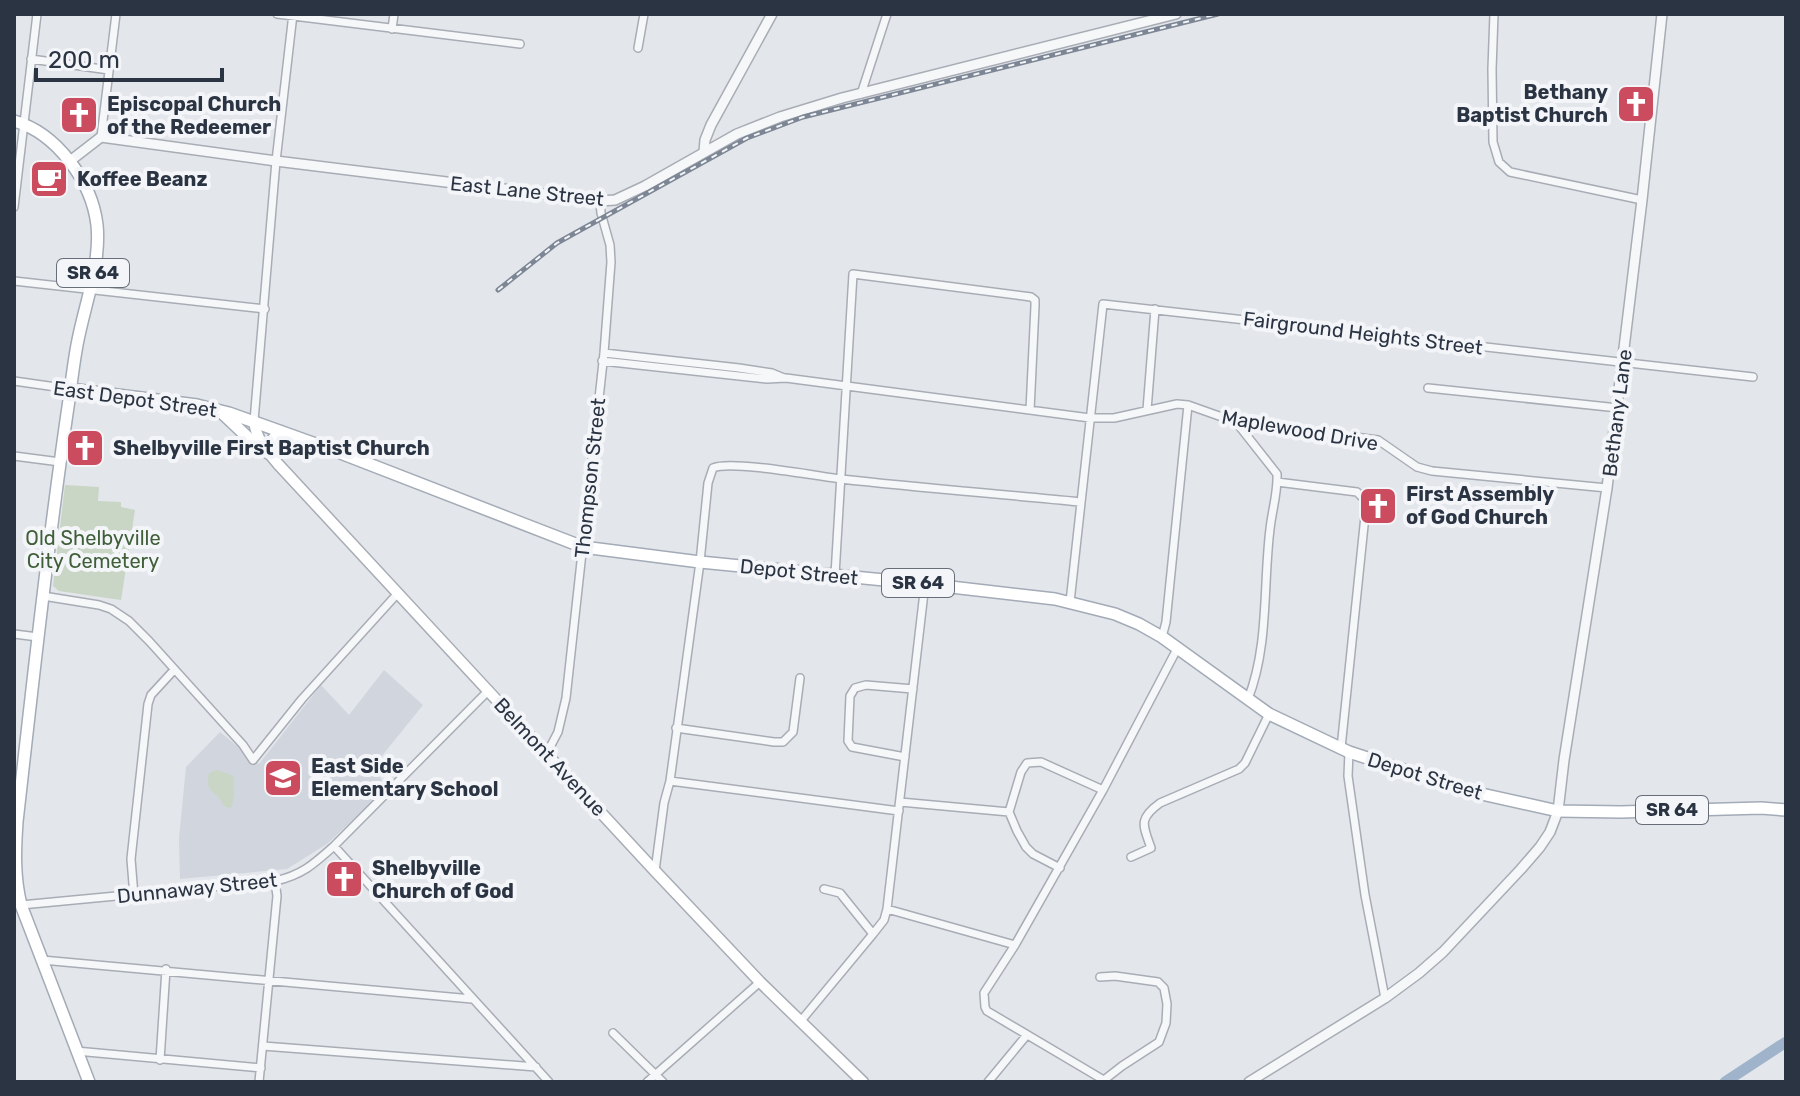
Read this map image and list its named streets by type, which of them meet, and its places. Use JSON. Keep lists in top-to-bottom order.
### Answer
{
  "streets": {
    "main road": [
      "SR 64",
      "East Depot Street",
      "Depot Street",
      "Belmont Avenue"
    ],
    "street": [
      "East Lane Street",
      "Fairground Heights Street",
      "Bethany Lane",
      "Maplewood Drive",
      "Thompson Street",
      "Dunnaway Street"
    ]
  },
  "crossings": [
    ["East Lane Street", "Thompson Street"],
    ["SR 64", "East Depot Street"],
    ["SR 64", "Bethany Lane"],
    ["SR 64", "Depot Street"],
    ["Fairground Heights Street", "Bethany Lane"],
    ["Fairground Heights Street", "Maplewood Drive"],
    ["East Depot Street", "Depot Street"],
    ["East Depot Street", "Belmont Avenue"],
    ["Bethany Lane", "Maplewood Drive"],
    ["Bethany Lane", "Depot Street"],
    ["Maplewood Drive", "Thompson Street"],
    ["Thompson Street", "Depot Street"],
    ["Thompson Street", "Belmont Avenue"],
    ["Depot Street", "Belmont Avenue"],
    ["Belmont Avenue", "Dunnaway Street"]
  ],
  "parks": ["Old Shelbyville City Cemetery"],
  "places": {
    "church": [
      "Bethany Baptist Church",
      "Episcopal Church of the Redeemer",
      "Shelbyville First Baptist Church",
      "First Assembly of God Church",
      "Shelbyville Church of God"
    ],
    "cafe": ["Koffee Beanz"],
    "school or university": ["East Side Elementary School"]
  },
  "scale_bar": "200 m"
}
